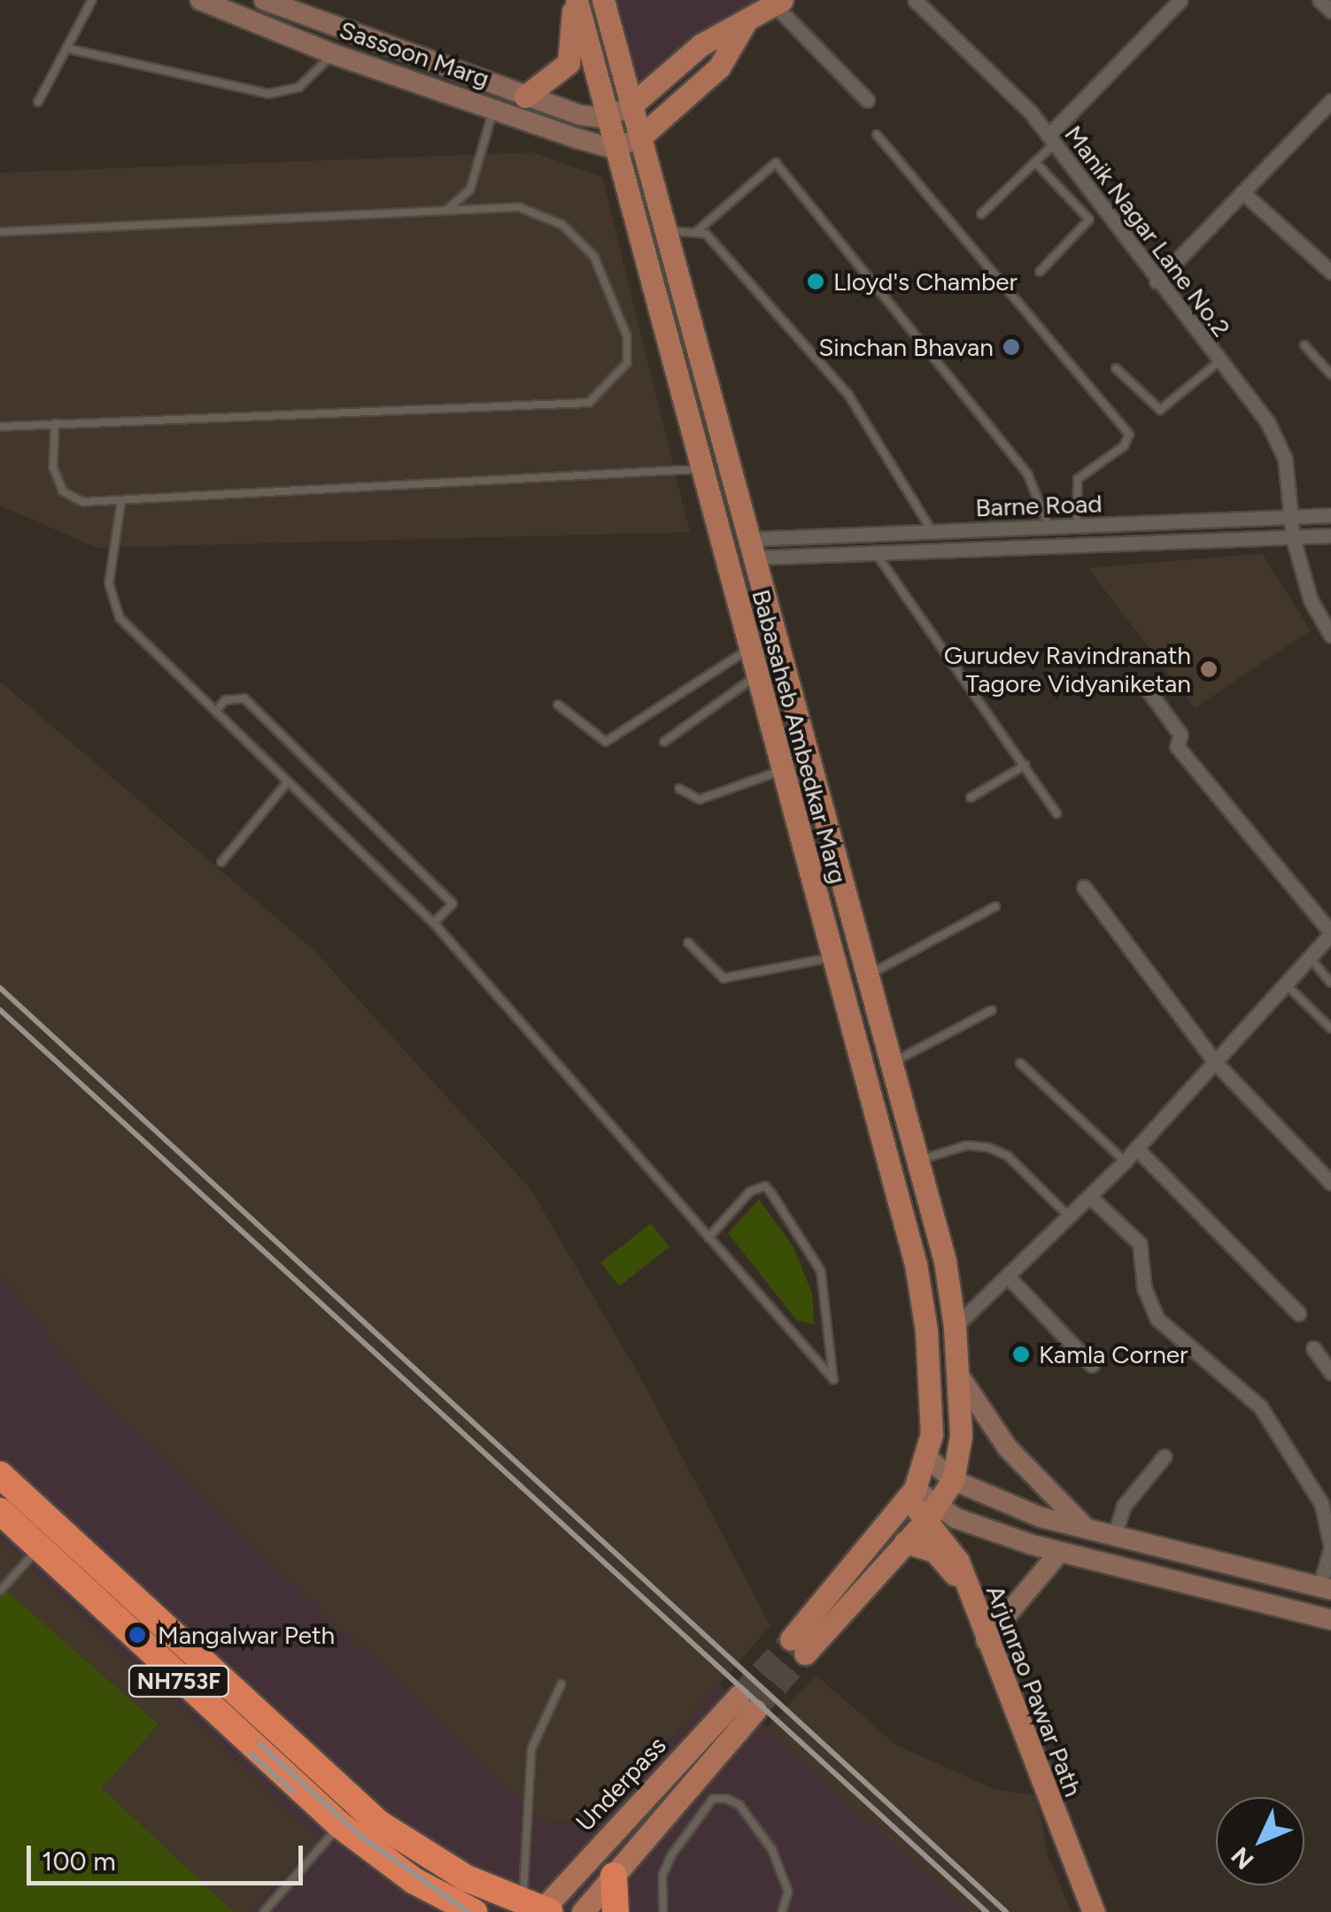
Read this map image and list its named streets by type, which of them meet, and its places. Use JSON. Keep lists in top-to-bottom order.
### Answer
{
  "streets": {
    "highway": ["NH753F"],
    "main road": [
      "Sassoon Marg",
      "Babasaheb Ambedkar Marg",
      "Arjunrao Pawar Path",
      "Underpass"
    ],
    "street": ["Manik Nagar Lane No.2", "Barne Road"]
  },
  "crossings": [
    ["Sassoon Marg", "Babasaheb Ambedkar Marg"],
    ["Manik Nagar Lane No.2", "Barne Road"],
    ["Barne Road", "Babasaheb Ambedkar Marg"],
    ["Babasaheb Ambedkar Marg", "Arjunrao Pawar Path"],
    ["NH753F", "Underpass"]
  ],
  "places": [
    "Lloyd's Chamber",
    "Sinchan Bhavan",
    "Gurudev Ravindranath Tagore Vidyaniketan",
    "Kamla Corner",
    "Mangalwar Peth"
  ],
  "scale_bar": "100 m",
  "north": "bottom left"
}
